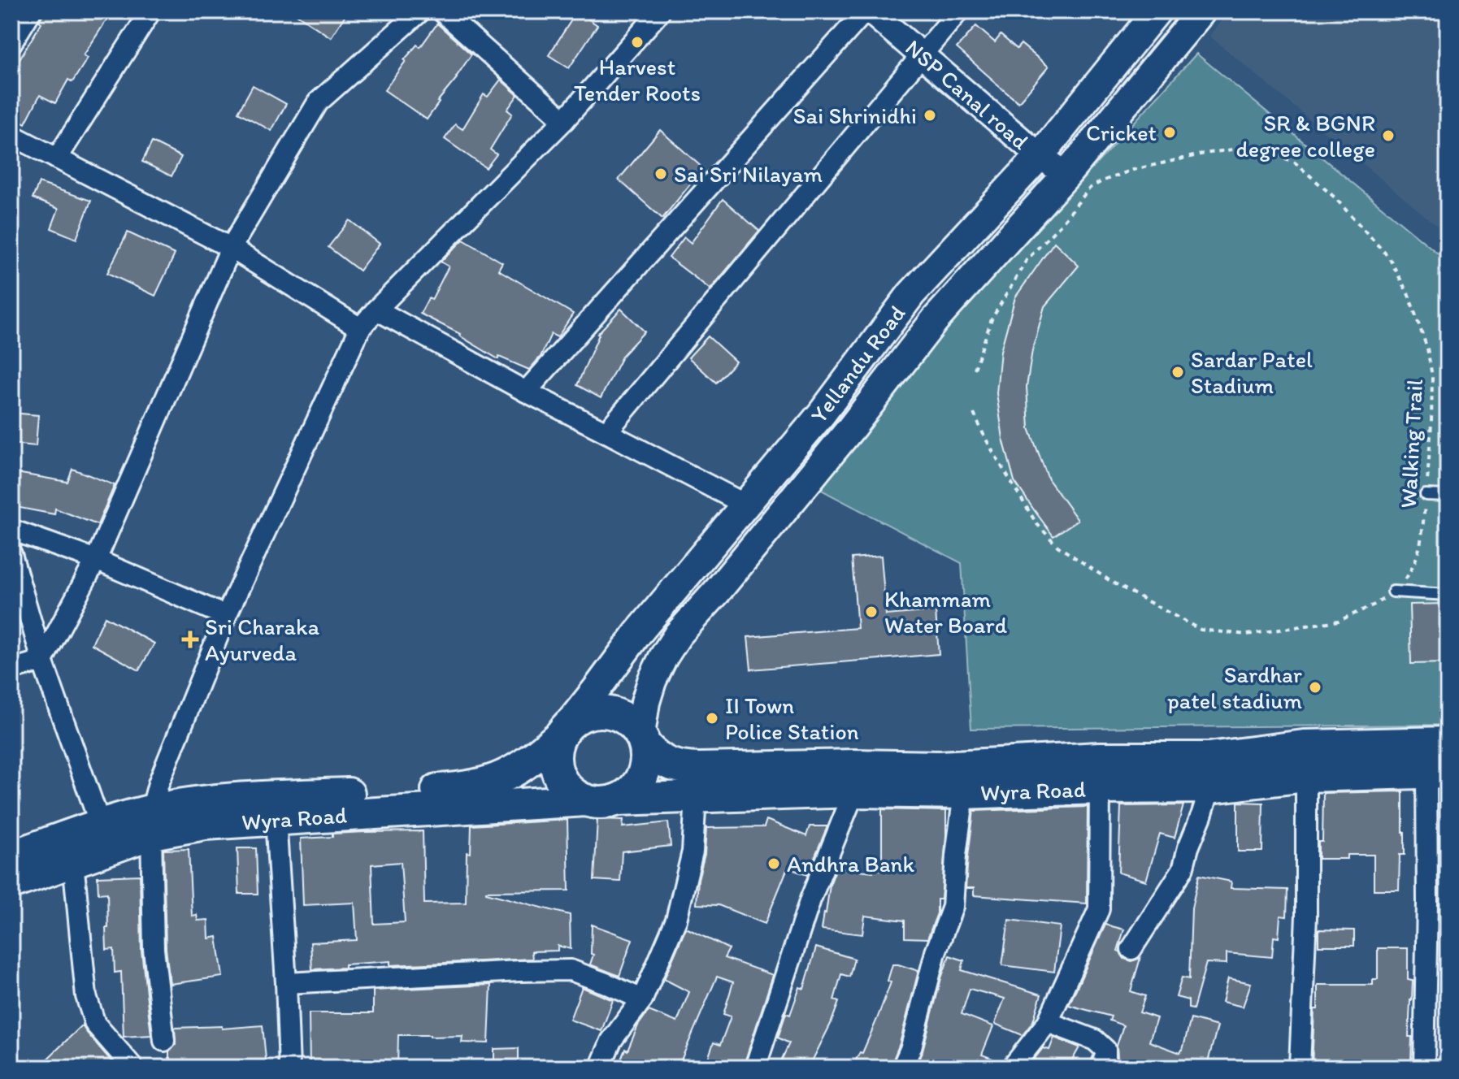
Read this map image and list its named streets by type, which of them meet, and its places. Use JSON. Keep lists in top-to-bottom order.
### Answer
{
  "streets": {
    "main road": ["Yellandu Road", "Wyra Road"],
    "street": ["NSP Canal road"],
    "path": ["Walking Trail"]
  },
  "crossings": [
    ["NSP Canal road", "Yellandu Road"],
    ["Yellandu Road", "Wyra Road"]
  ],
  "places": {
    "other": [
      "Harvest Tender Roots",
      "Sai Shrinidhi",
      "Cricket",
      "SR & BGNR degree college",
      "Sai Sri Nilayam",
      "Sardar Patel Stadium",
      "Khammam Water Board",
      "Sardhar patel stadium",
      "II Town Police Station",
      "Andhra Bank"
    ],
    "health": ["Sri Charaka Ayurveda"]
  }
}
